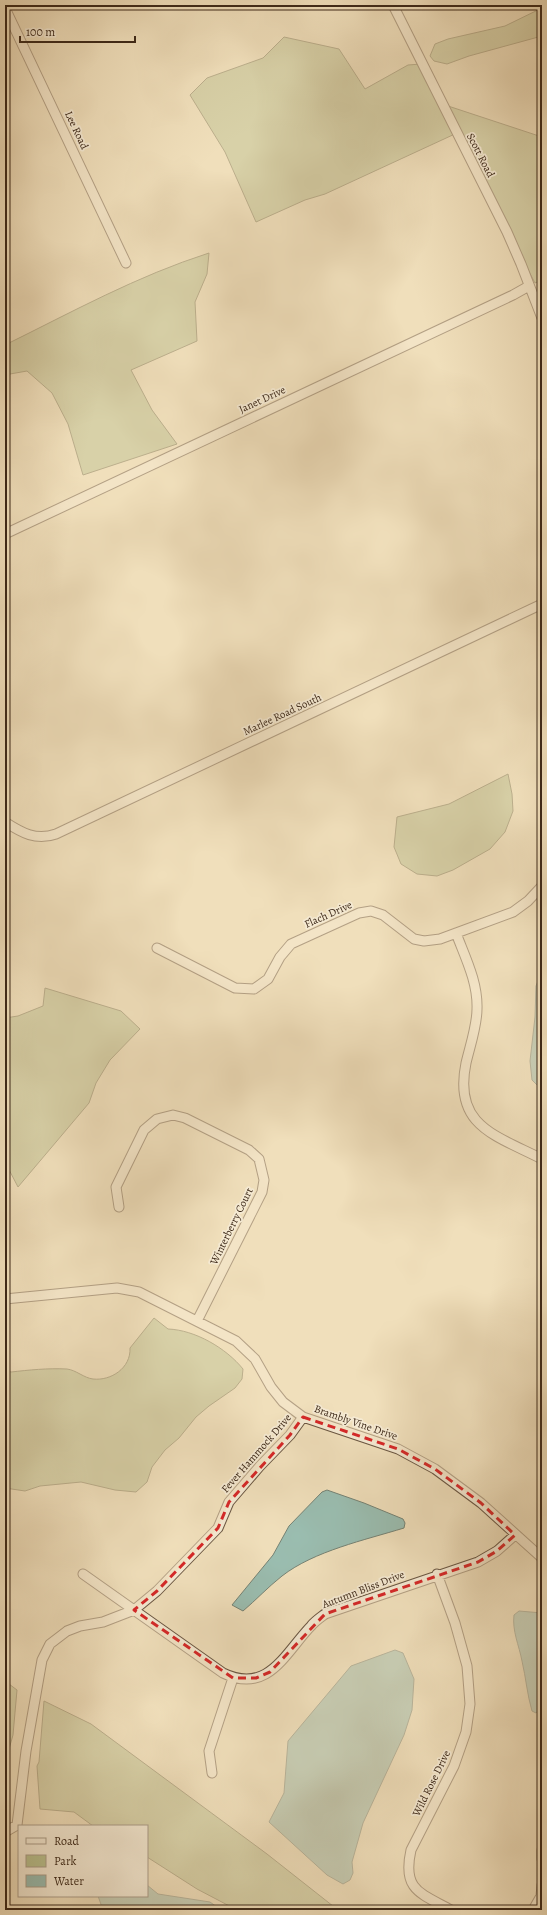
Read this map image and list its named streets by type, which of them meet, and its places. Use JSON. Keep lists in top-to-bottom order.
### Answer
{
  "streets": {
    "street": [
      "Lee Road",
      "Scott Road",
      "Janet Drive",
      "Marlee Road South",
      "Flach Drive",
      "Winterberry Court",
      "Brambly Vine Drive",
      "Fever Hammock Drive",
      "Autumn Bliss Drive",
      "Wild Rose Drive"
    ]
  },
  "crossings": [
    ["Scott Road", "Janet Drive"],
    ["Winterberry Court", "Brambly Vine Drive"],
    ["Brambly Vine Drive", "Fever Hammock Drive"],
    ["Brambly Vine Drive", "Autumn Bliss Drive"],
    ["Autumn Bliss Drive", "Wild Rose Drive"]
  ],
  "legend": ["Road", "Park", "Water"],
  "scale_bar": "100 m"
}
